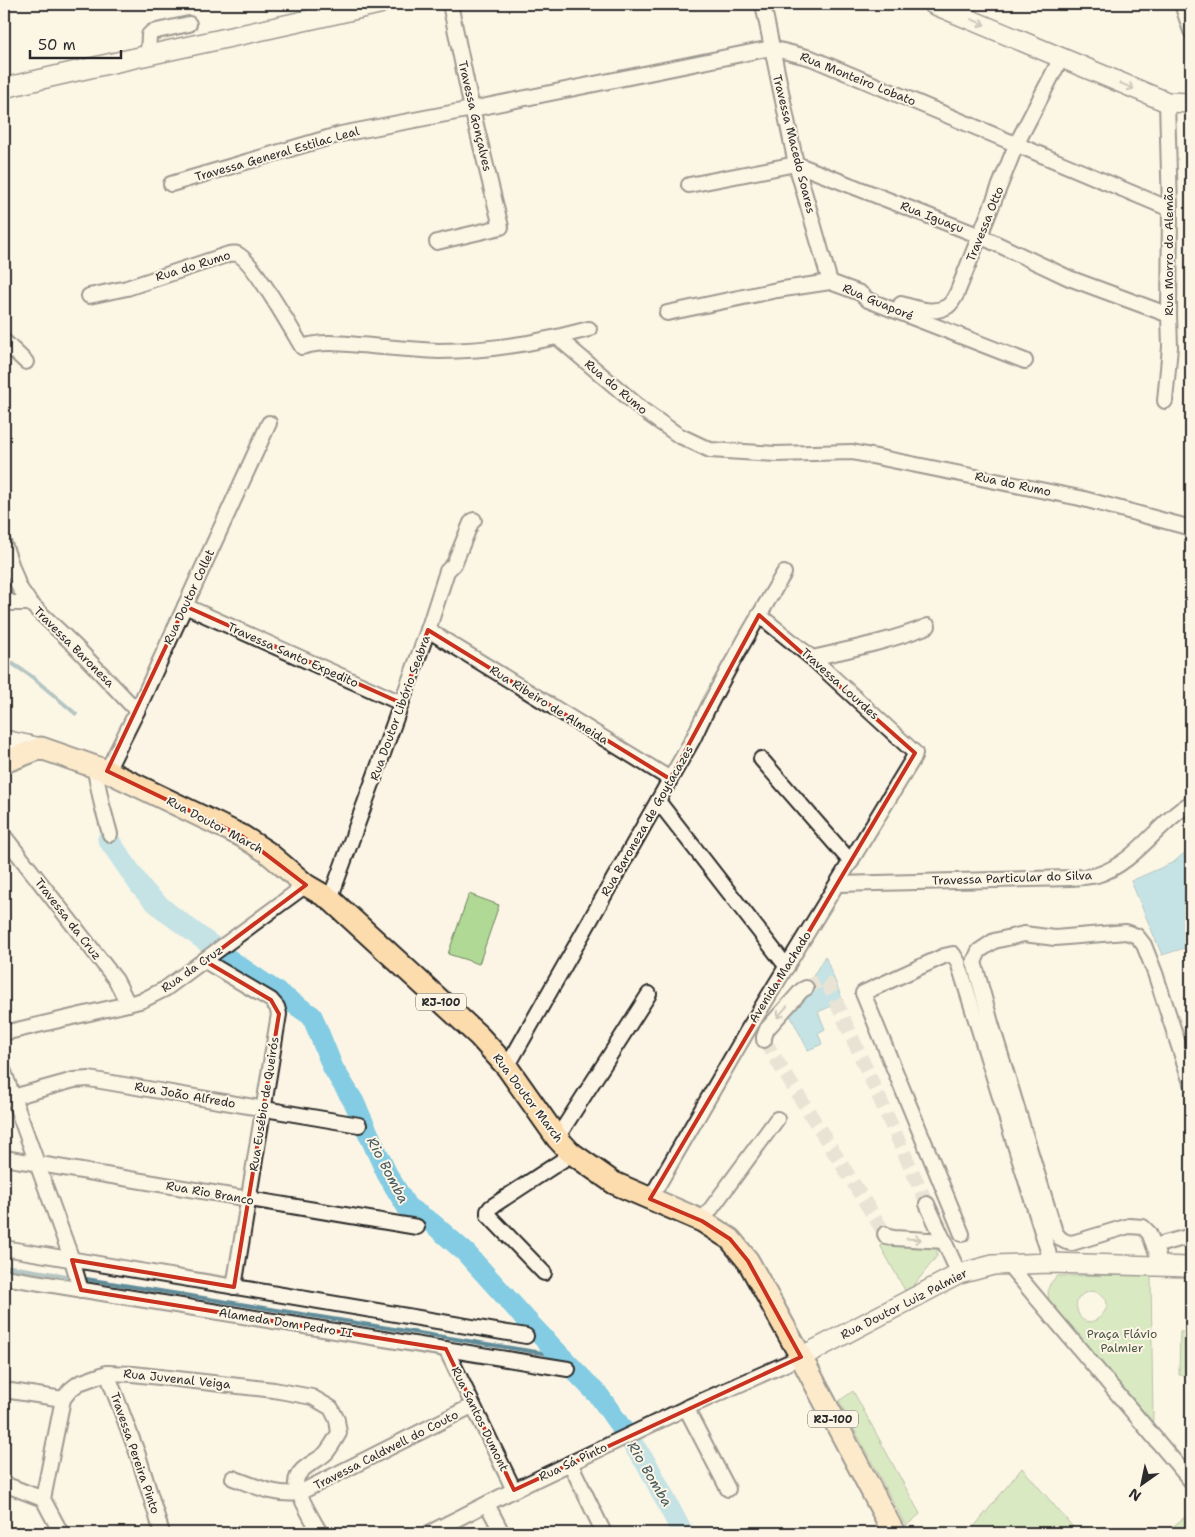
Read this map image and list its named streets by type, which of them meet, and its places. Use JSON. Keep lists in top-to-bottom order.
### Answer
{
  "streets": {
    "main road": ["Rua Doutor March", "RJ-100", "Rua Doutor Luiz Palmier"],
    "street": [
      "Rua Monteiro Lobato",
      "Travessa Gonçalves",
      "Travessa Macedo Soares",
      "Travessa General Estilac Leal",
      "Rua Iguaçu",
      "Travessa Otto",
      "Rua Morro do Alemão",
      "Rua do Rumo",
      "Rua Guaporé",
      "Rua Doutor Collet",
      "Travessa Baronesa",
      "Travessa Santo Expedito",
      "Travessa Lourdes",
      "Rua Ribeiro de Almeida",
      "Rua Doutor Libório Seabra",
      "Rua Baroneza de Goytacazes",
      "Travessa Particular do Silva",
      "Travessa da Cruz",
      "Rua da Cruz",
      "Avenida Machado",
      "Rua João Alfredo",
      "Rua Eusébio de Queirós",
      "Rua Rio Branco",
      "Alameda Dom Pedro II",
      "Rua Juvenal Veiga",
      "Rua Santos Dumont",
      "Travessa Caldwell do Couto",
      "Travessa Pereira Pinto",
      "Rua Sá Pinto"
    ]
  },
  "crossings": [
    ["Rua Monteiro Lobato", "Travessa Gonçalves"],
    ["Rua Monteiro Lobato", "Travessa Macedo Soares"],
    ["Rua Monteiro Lobato", "Travessa General Estilac Leal"],
    ["Rua Monteiro Lobato", "Travessa Otto"],
    ["Rua Monteiro Lobato", "Rua Morro do Alemão"],
    ["Travessa Gonçalves", "Travessa General Estilac Leal"],
    ["Travessa Macedo Soares", "Rua Iguaçu"],
    ["Travessa Macedo Soares", "Rua Guaporé"],
    ["Rua Iguaçu", "Travessa Otto"],
    ["Rua Iguaçu", "Rua Morro do Alemão"],
    ["Travessa Otto", "Rua Guaporé"],
    ["Rua Doutor Collet", "Travessa Baronesa"],
    ["Rua Doutor Collet", "Travessa Santo Expedito"],
    ["Rua Doutor Collet", "Rua Doutor March"],
    ["Travessa Santo Expedito", "Rua Doutor Libório Seabra"],
    ["Travessa Lourdes", "Rua Baroneza de Goytacazes"],
    ["Travessa Lourdes", "Avenida Machado"],
    ["Rua Ribeiro de Almeida", "Rua Doutor Libório Seabra"],
    ["Rua Ribeiro de Almeida", "Rua Baroneza de Goytacazes"],
    ["Rua Doutor Libório Seabra", "Rua Doutor March"],
    ["Rua Baroneza de Goytacazes", "Rua Doutor March"],
    ["Rua Doutor March", "Rua da Cruz"],
    ["Rua Doutor March", "Avenida Machado"],
    ["Rua Doutor March", "Rua Doutor Luiz Palmier"],
    ["Rua Doutor March", "Rua Sá Pinto"],
    ["Travessa Particular do Silva", "Avenida Machado"],
    ["Travessa da Cruz", "Rua da Cruz"],
    ["Rua da Cruz", "Rua Eusébio de Queirós"],
    ["Rua João Alfredo", "Rua Eusébio de Queirós"],
    ["Rua Eusébio de Queirós", "Rua Rio Branco"],
    ["Rua Doutor Luiz Palmier", "Rua Sá Pinto"],
    ["Alameda Dom Pedro II", "Rua Santos Dumont"],
    ["Rua Juvenal Veiga", "Travessa Caldwell do Couto"],
    ["Rua Juvenal Veiga", "Travessa Pereira Pinto"],
    ["Rua Santos Dumont", "Travessa Caldwell do Couto"],
    ["Rua Santos Dumont", "Rua Sá Pinto"]
  ],
  "water": ["Rio Bomba"],
  "parks": ["Praça Flávio Palmier"],
  "scale_bar": "50 m",
  "north": "bottom left"
}
